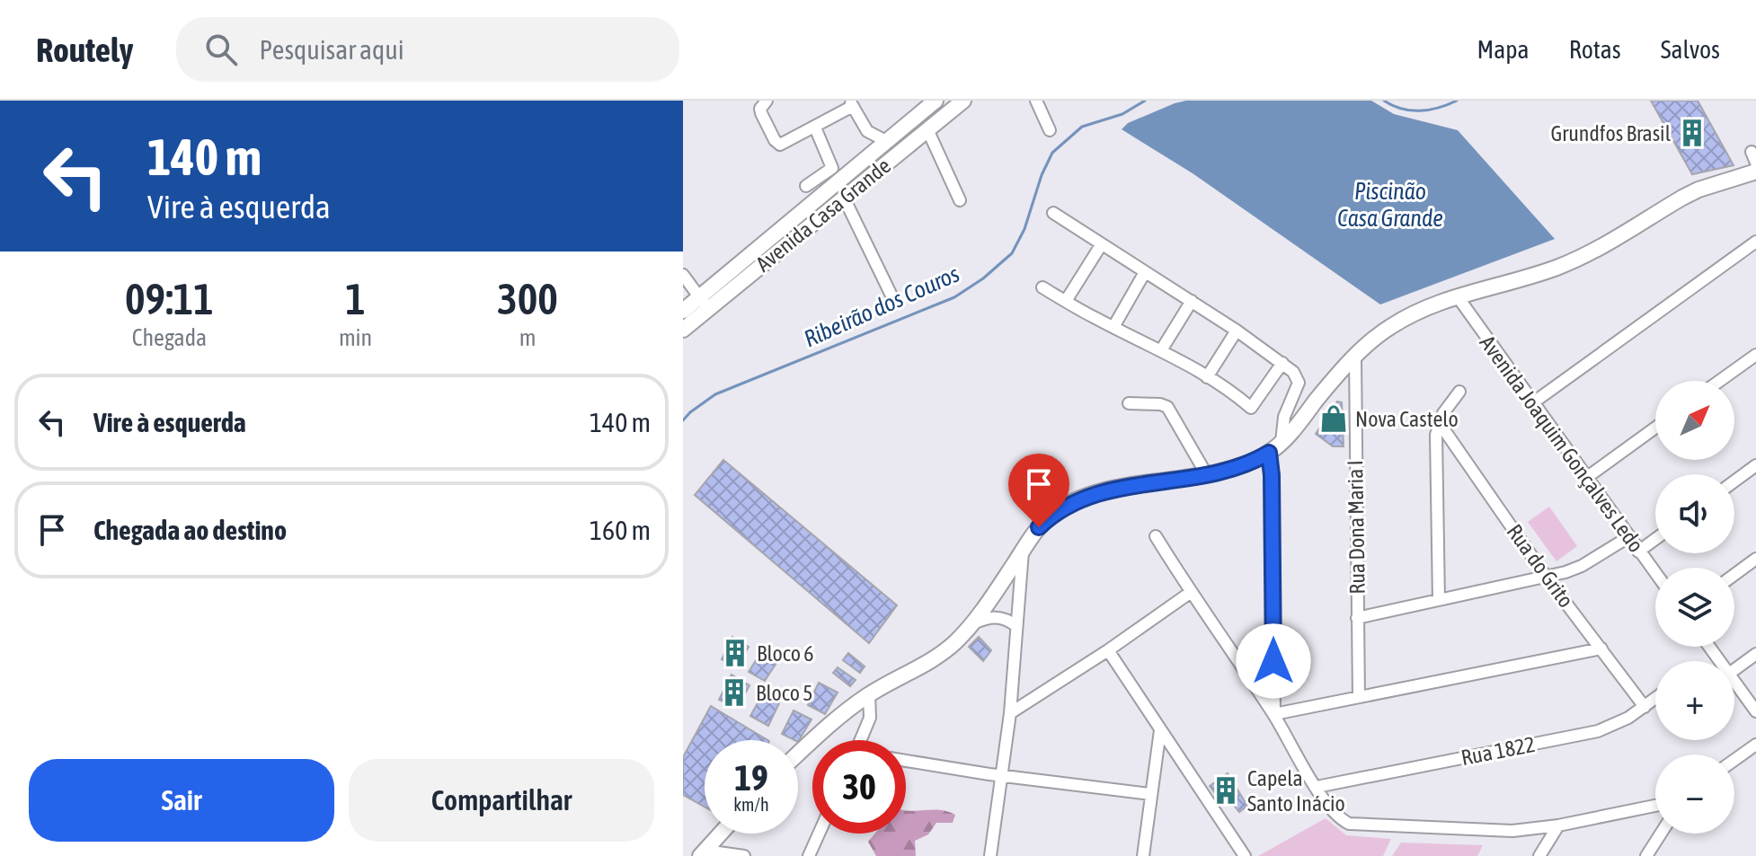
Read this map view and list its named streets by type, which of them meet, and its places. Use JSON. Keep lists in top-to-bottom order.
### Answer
{
  "streets": {
    "main road": ["Avenida Casa Grande"],
    "street": [
      "Avenida Joaquim Gonçalves Ledo",
      "Rua Dona Maria I",
      "Rua do Grito",
      "Rua 1822"
    ]
  },
  "crossings": [
    ["Rua do Grito", "Rua 1822"]
  ],
  "water": ["Piscinão Casa Grande", "Ribeirão dos Couros"],
  "places": {
    "building": [
      "Grundfos Brasil",
      "Bloco 6",
      "Bloco 5",
      "Capela Santo Inácio"
    ],
    "shop": ["Nova Castelo"]
  },
  "north": "top right",
  "page": {
    "header": "Routely",
    "search": "Pesquisar aqui",
    "nav": ["Mapa", "Rotas", "Salvos"],
    "turn": ["140 m", "Vire à esquerda"],
    "eta": [
      "09:11",
      "Chegada",
      "1",
      "min",
      "300",
      "m"
    ],
    "list": [
      {
        "name": "Vire à esquerda",
        "value": "140 m"
      },
      {
        "name": "Chegada ao destino",
        "value": "160 m"
      }
    ],
    "map_buttons": ["+", "−"],
    "speed": "19 km/h",
    "limit": "30",
    "buttons": ["Sair", "Compartilhar"]
  }
}
